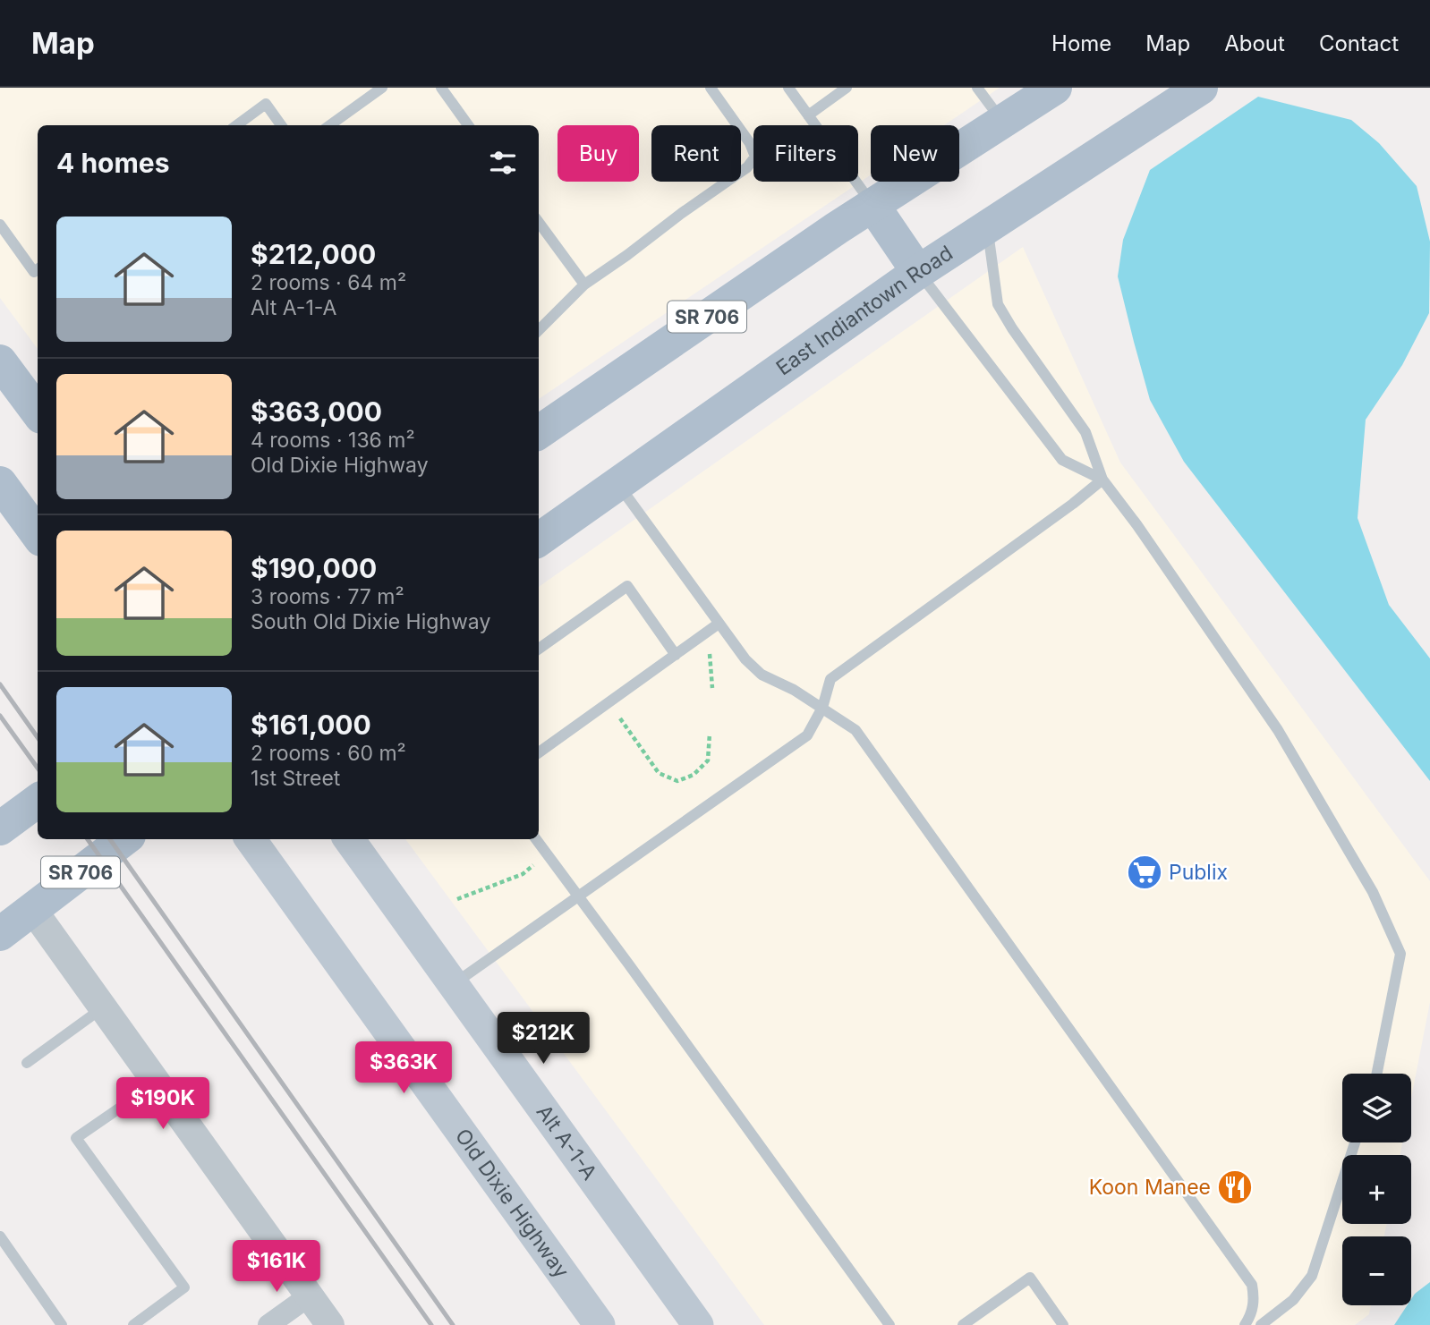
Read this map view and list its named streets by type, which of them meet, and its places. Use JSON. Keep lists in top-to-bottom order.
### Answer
{
  "streets": {
    "main road": [
      "East Indiantown Road",
      "SR 706",
      "Alt A-1-A",
      "Old Dixie Highway"
    ]
  },
  "places": {
    "supermarket": ["Publix"],
    "restaurant": ["Koon Manee"]
  },
  "page": {
    "header": "Map",
    "nav": [
      "Home",
      "Map",
      "About",
      "Contact"
    ],
    "chip": [
      "Buy",
      "Rent",
      "Filters",
      "New"
    ],
    "heading": "4 homes",
    "list": [
      {
        "name": "$212,000",
        "note": "2 rooms · 64 m² · Alt A-1-A"
      },
      {
        "name": "$363,000",
        "note": "4 rooms · 136 m² · Old Dixie Highway"
      },
      {
        "name": "$190,000",
        "note": "3 rooms · 77 m² · South Old Dixie Highway"
      },
      {
        "name": "$161,000",
        "note": "2 rooms · 60 m² · 1st Street"
      }
    ],
    "price": [
      "$212K",
      "$363K",
      "$190K",
      "$161K"
    ],
    "map_buttons": ["+", "−"]
  }
}
